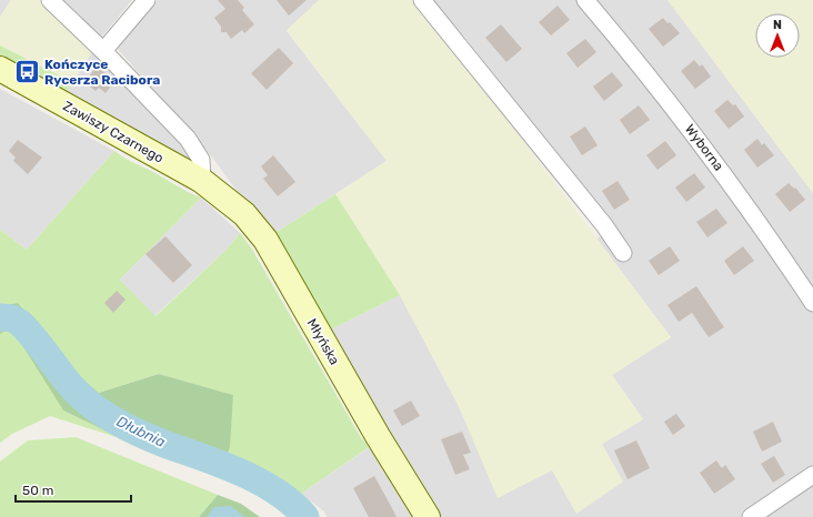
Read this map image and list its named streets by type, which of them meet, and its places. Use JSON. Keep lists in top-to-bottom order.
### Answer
{
  "streets": {
    "street": ["Zawiszy Czarnego", "Wyborna", "Młyńska"]
  },
  "crossings": [
    ["Zawiszy Czarnego", "Młyńska"]
  ],
  "water": ["Dłubnia"],
  "places": {
    "bus stop": ["Kończyce Rycerza Racibora"]
  },
  "scale_bar": "50 m",
  "north": "top"
}
